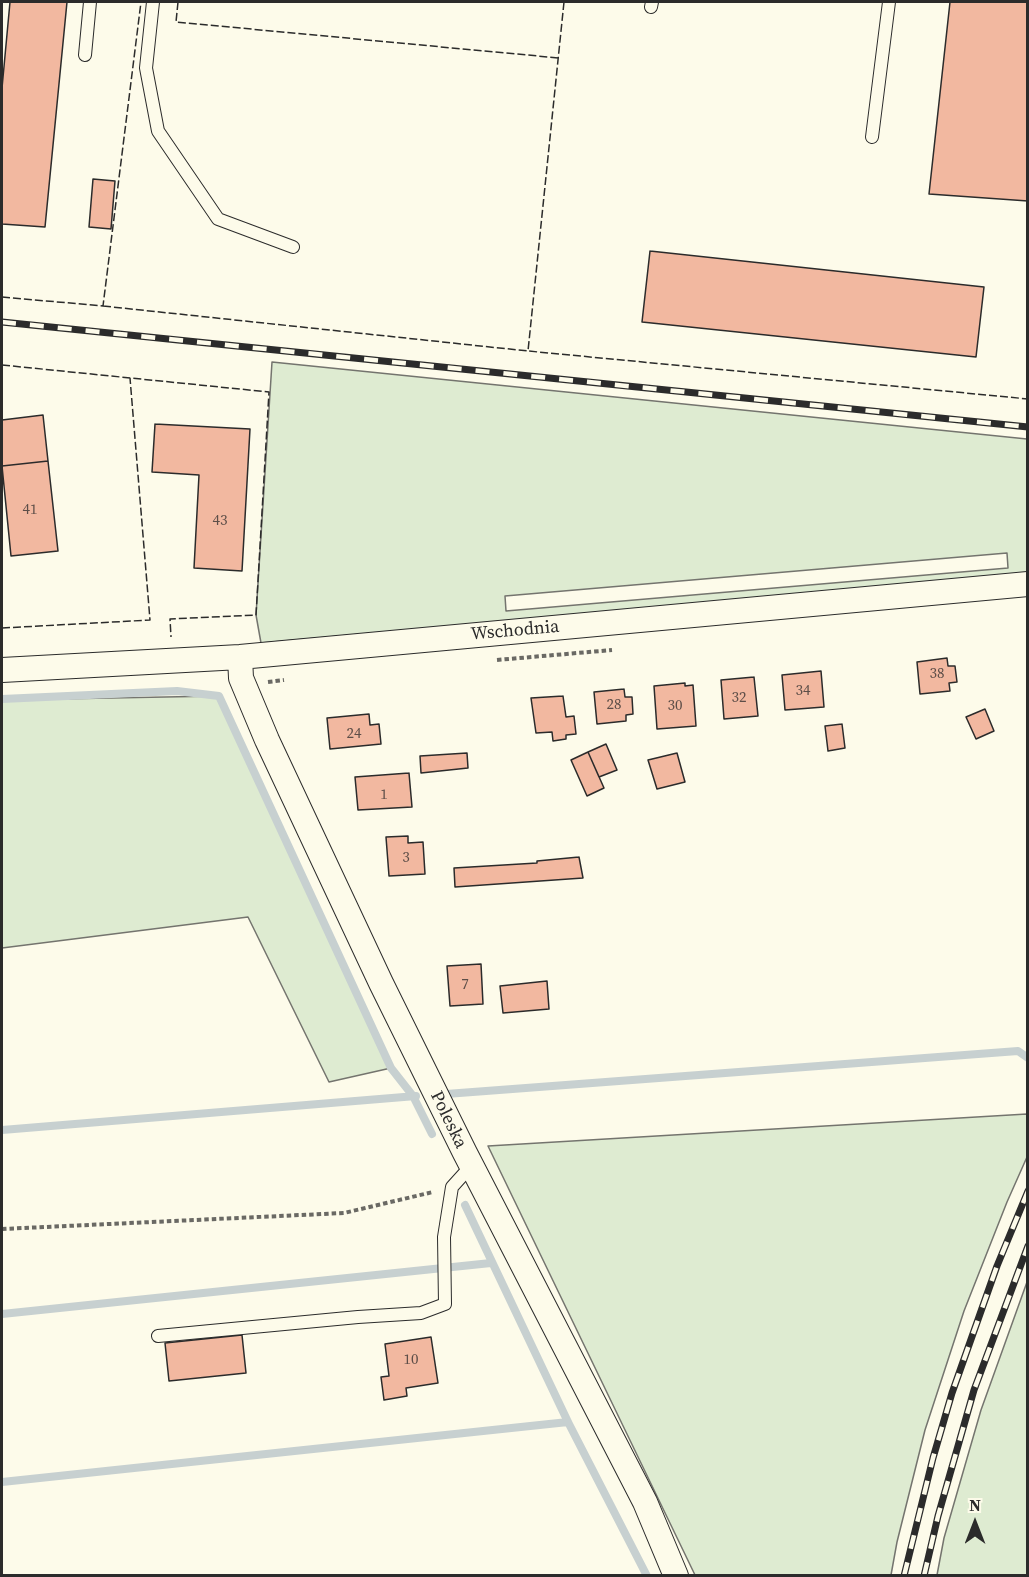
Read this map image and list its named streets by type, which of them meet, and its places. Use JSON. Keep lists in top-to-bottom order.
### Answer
{
  "streets": {
    "street": ["Wschodnia", "Poleska"]
  },
  "crossings": [
    ["Wschodnia", "Poleska"]
  ],
  "house_numbers": [
    "41",
    "43",
    "38",
    "34",
    "32",
    "28",
    "30",
    "24",
    "1",
    "3",
    "7",
    "10"
  ],
  "north": "top"
}
